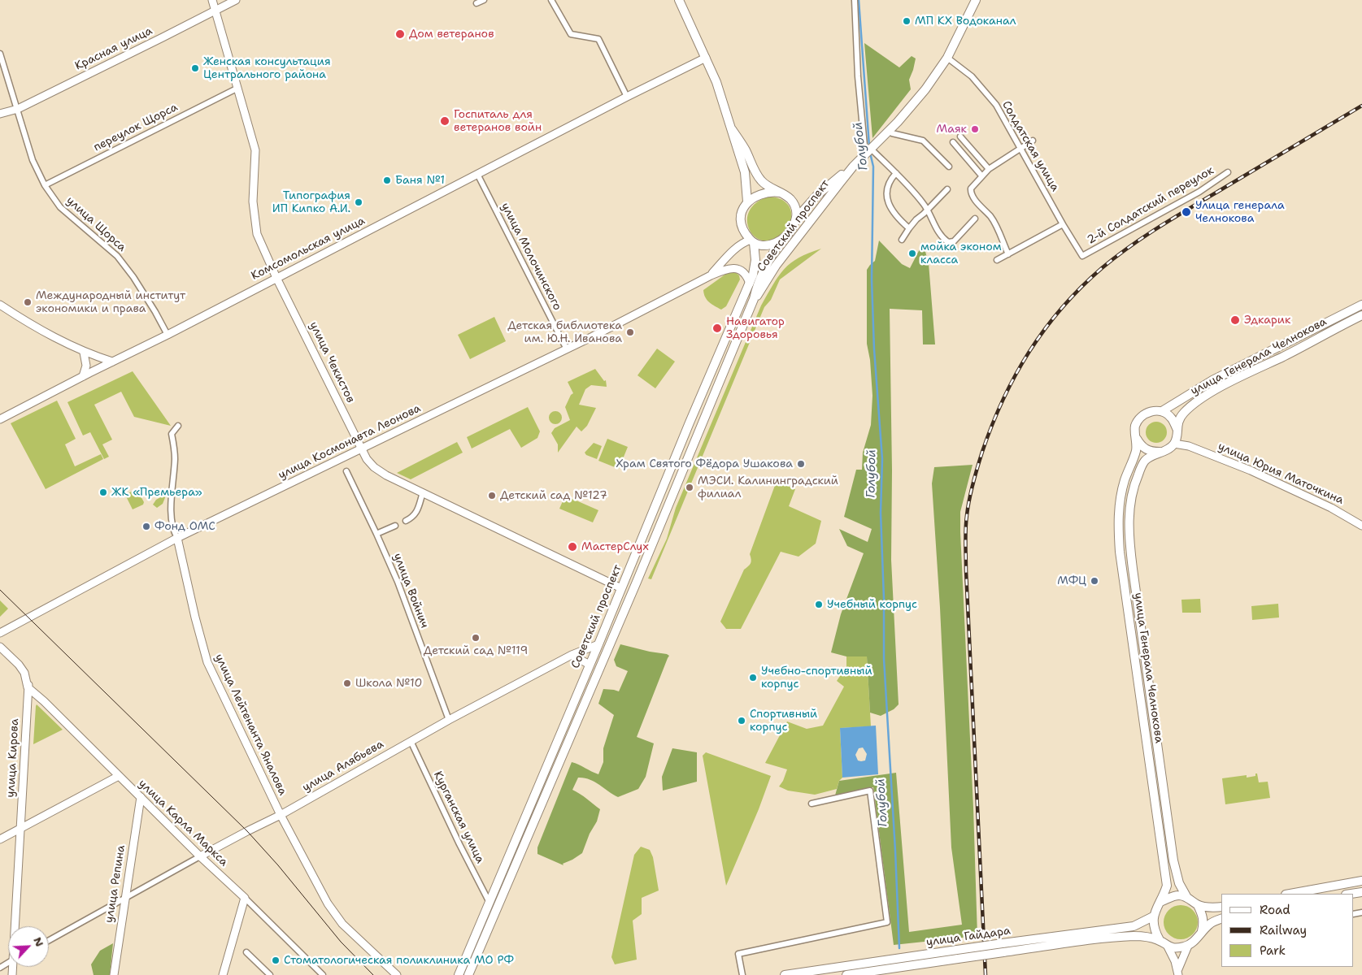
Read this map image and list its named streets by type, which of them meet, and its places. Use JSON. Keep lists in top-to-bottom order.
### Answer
{
  "streets": {
    "main road": [
      "Красная улица",
      "Советский проспект",
      "Комсомольская улица",
      "улица Генерала Челнокова",
      "улица Чекистов",
      "улица Космонавта Леонова",
      "улица Юрия Маточкина",
      "улица Лейтенанта Яналова",
      "улица Кирова",
      "улица Алябьева",
      "улица Карла Маркса",
      "улица Репина",
      "улица Гайдара"
    ],
    "street": [
      "переулок Щорса",
      "Солдатская улица",
      "2-й Солдатский переулок",
      "улица Щорса",
      "улица Молочинского",
      "улица Войнич",
      "Курганская улица"
    ]
  },
  "crossings": [
    ["Красная улица", "улица Щорса"],
    ["Красная улица", "улица Чекистов"],
    ["переулок Щорса", "улица Щорса"],
    ["переулок Щорса", "улица Чекистов"],
    ["Солдатская улица", "2-й Солдатский переулок"],
    ["Солдатская улица", "Советский проспект"],
    ["улица Щорса", "Комсомольская улица"],
    ["Советский проспект", "улица Чекистов"],
    ["Советский проспект", "улица Космонавта Леонова"],
    ["Советский проспект", "улица Алябьева"],
    ["Советский проспект", "Курганская улица"],
    ["Комсомольская улица", "улица Молочинского"],
    ["Комсомольская улица", "улица Чекистов"],
    ["улица Молочинского", "улица Космонавта Леонова"],
    ["улица Генерала Челнокова", "улица Юрия Маточкина"],
    ["улица Генерала Челнокова", "улица Гайдара"],
    ["улица Чекистов", "улица Космонавта Леонова"],
    ["улица Космонавта Леонова", "улица Лейтенанта Яналова"],
    ["улица Войнич", "улица Алябьева"],
    ["улица Лейтенанта Яналова", "улица Алябьева"],
    ["улица Кирова", "улица Карла Маркса"],
    ["улица Алябьева", "Курганская улица"],
    ["улица Алябьева", "улица Карла Маркса"],
    ["улица Алябьева", "улица Репина"],
    ["улица Карла Маркса", "улица Репина"]
  ],
  "water": ["Голубой"],
  "places": [
    "МП КХ Водоканал",
    "Дом ветеранов",
    "Женская консультация Центрального района",
    "Госпиталь для ветеранов войн",
    "Маяк",
    "Баня №1",
    "Типография ИП Кипко А.И.",
    "Улица генерала Челнокова",
    "мойка эконом класса",
    "Международный институт экономики и права",
    "Эдкарик",
    "Навигатор Здоровья",
    "Детская библиотека им. Ю.Н. Иванова",
    "Храм Святого Фёдора Ушакова",
    "МЭСИ. Калининградский филиал",
    "ЖК «Премьера»",
    "Детский сад №127",
    "Фонд ОМС",
    "МастерСлух",
    "МФЦ",
    "Учебный корпус",
    "Детский сад №119",
    "Учебно-спортивный корпус",
    "Школа №10",
    "Спортивный корпус",
    "Стоматологическая поликлиника МО РФ"
  ],
  "legend": ["Road", "Railway", "Park"],
  "north": "top right"
}
